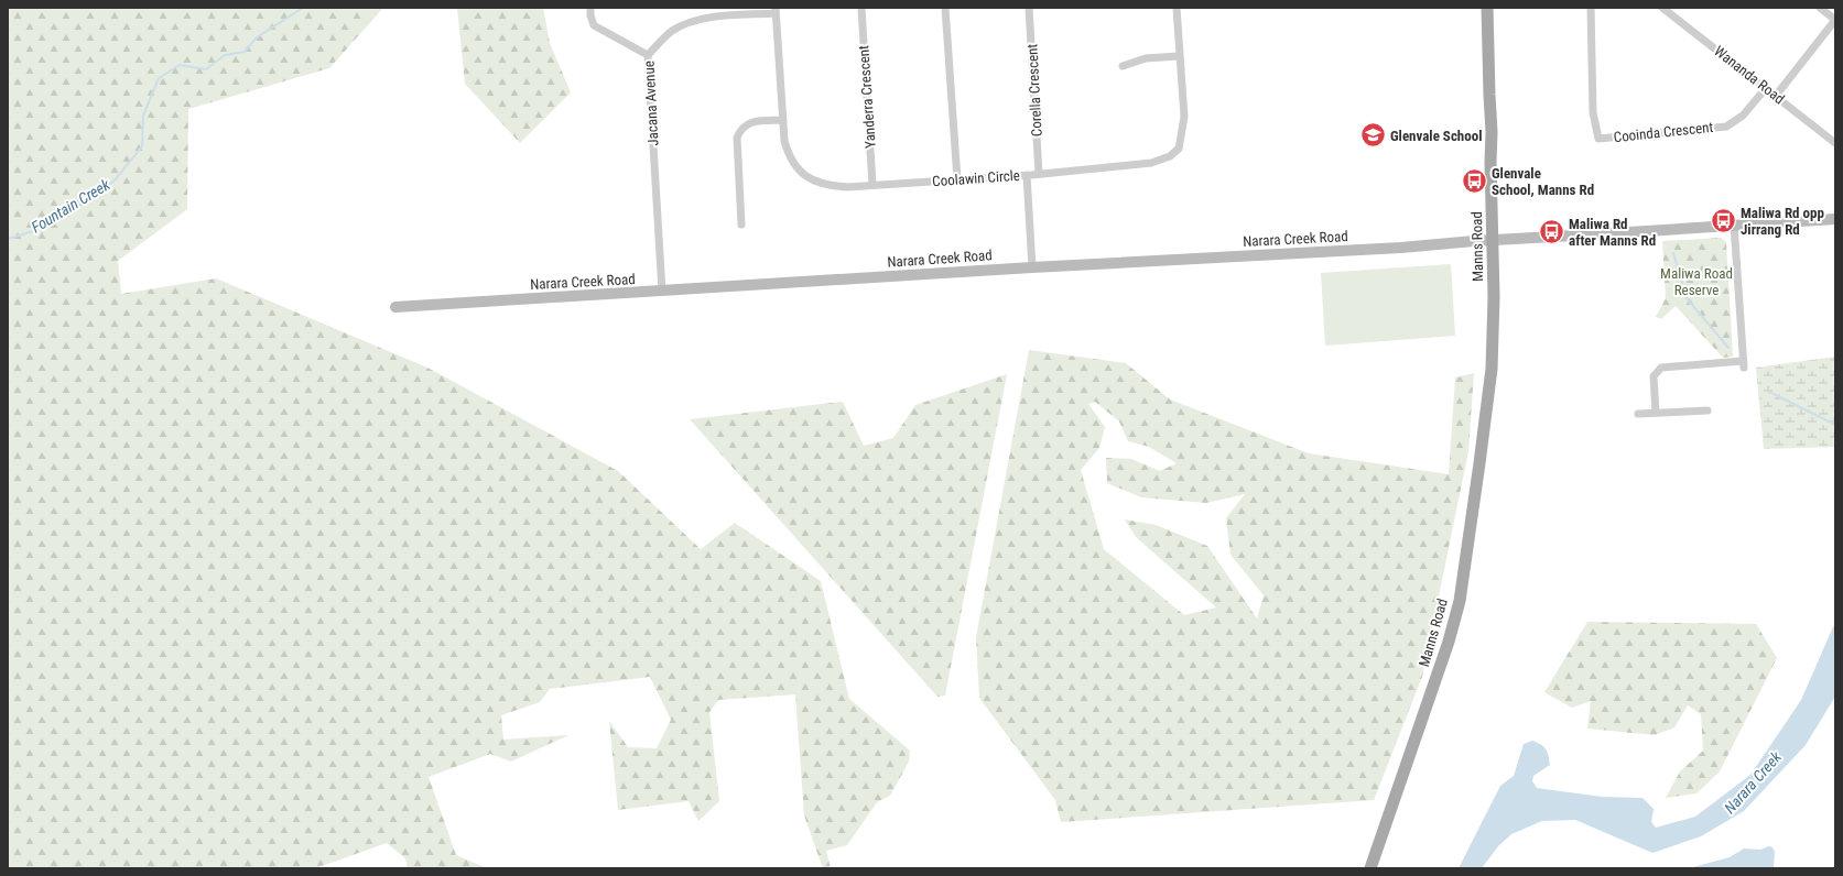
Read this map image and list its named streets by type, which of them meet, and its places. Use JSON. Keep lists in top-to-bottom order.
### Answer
{
  "streets": {
    "main road": ["Manns Road"],
    "street": [
      "Wananda Road",
      "Corella Crescent",
      "Yanderra Crescent",
      "Jacana Avenue",
      "Cooinda Crescent",
      "Coolawin Circle",
      "Narara Creek Road"
    ]
  },
  "crossings": [
    ["Wananda Road", "Cooinda Crescent"],
    ["Corella Crescent", "Coolawin Circle"],
    ["Yanderra Crescent", "Coolawin Circle"],
    ["Jacana Avenue", "Coolawin Circle"],
    ["Jacana Avenue", "Narara Creek Road"],
    ["Narara Creek Road", "Manns Road"]
  ],
  "water": ["Fountain Creek", "Narara Creek"],
  "parks": ["Maliwa Road Reserve"],
  "places": {
    "school or university": ["Glenvale School"],
    "bus stop": ["Glenvale School, Manns Rd", "Maliwa Rd opp Jirrang Rd", "Maliwa Rd after Manns Rd"]
  }
}
